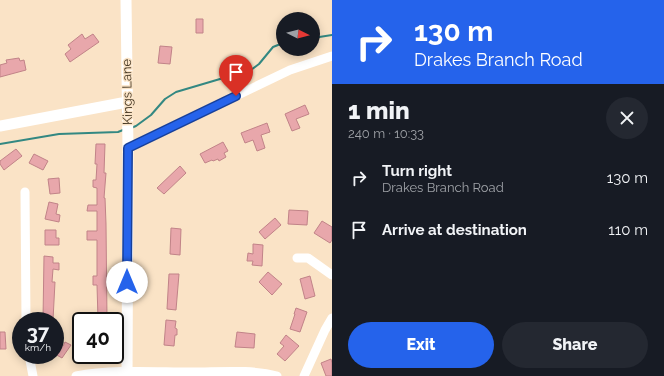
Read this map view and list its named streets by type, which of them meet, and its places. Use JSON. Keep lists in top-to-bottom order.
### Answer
{
  "streets": {
    "street": ["Kings Lane"]
  },
  "north": "right",
  "page": {
    "turn": ["130 m", "Drakes Branch Road"],
    "heading": ["1 min", "240 m · 10:33"],
    "list": [
      {
        "name": "Turn right",
        "note": "Drakes Branch Road",
        "value": "130 m"
      },
      {
        "name": "Arrive at destination",
        "value": "110 m"
      }
    ],
    "speed": "37 km/h",
    "limit": "40",
    "buttons": ["Exit", "Share"]
  }
}
